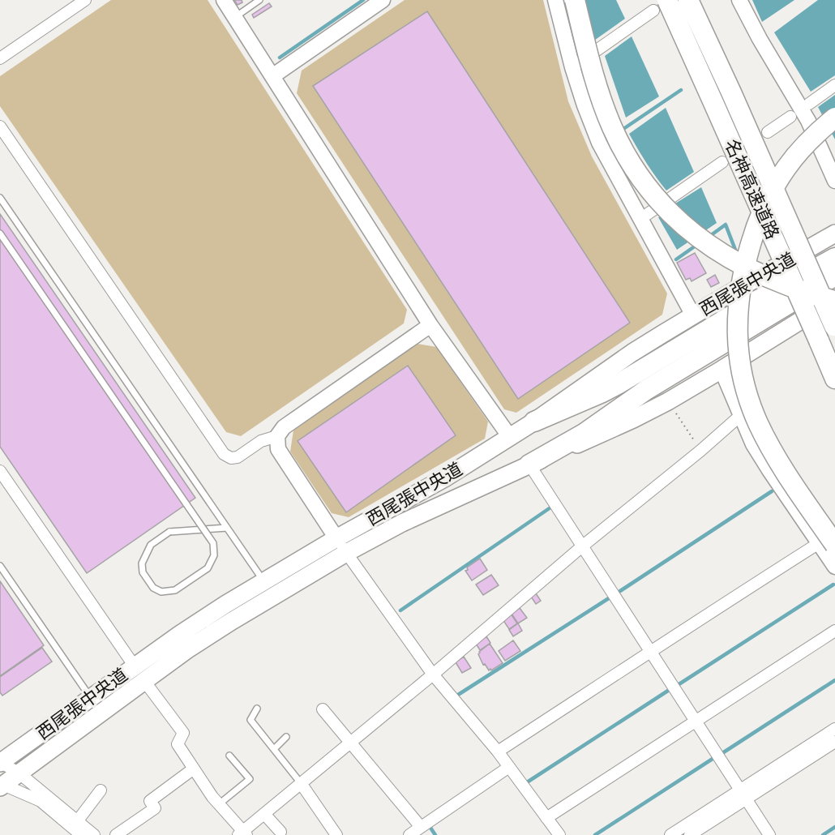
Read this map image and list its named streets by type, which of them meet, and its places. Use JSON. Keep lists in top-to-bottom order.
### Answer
{
  "streets": {
    "highway": ["名神高速道路"],
    "main road": ["西尾張中央道"]
  }
}
